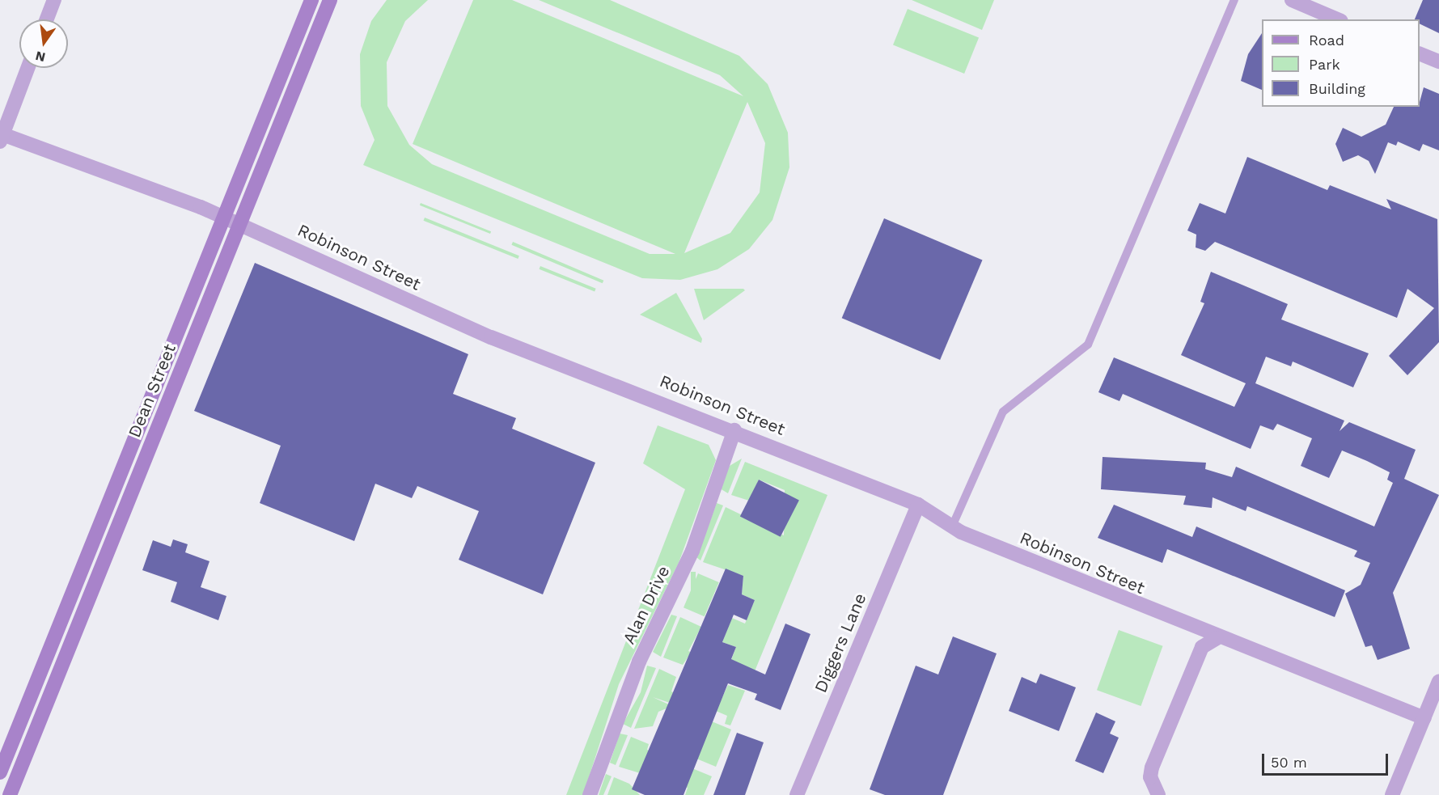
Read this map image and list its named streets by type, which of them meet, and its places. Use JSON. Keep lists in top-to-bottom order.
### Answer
{
  "streets": {
    "main road": ["Dean Street"],
    "street": ["Robinson Street", "Alan Drive", "Diggers Lane"]
  },
  "crossings": [
    ["Robinson Street", "Dean Street"],
    ["Robinson Street", "Alan Drive"],
    ["Robinson Street", "Diggers Lane"]
  ],
  "legend": ["Road", "Park", "Building"],
  "scale_bar": "50 m",
  "north": "bottom"
}
